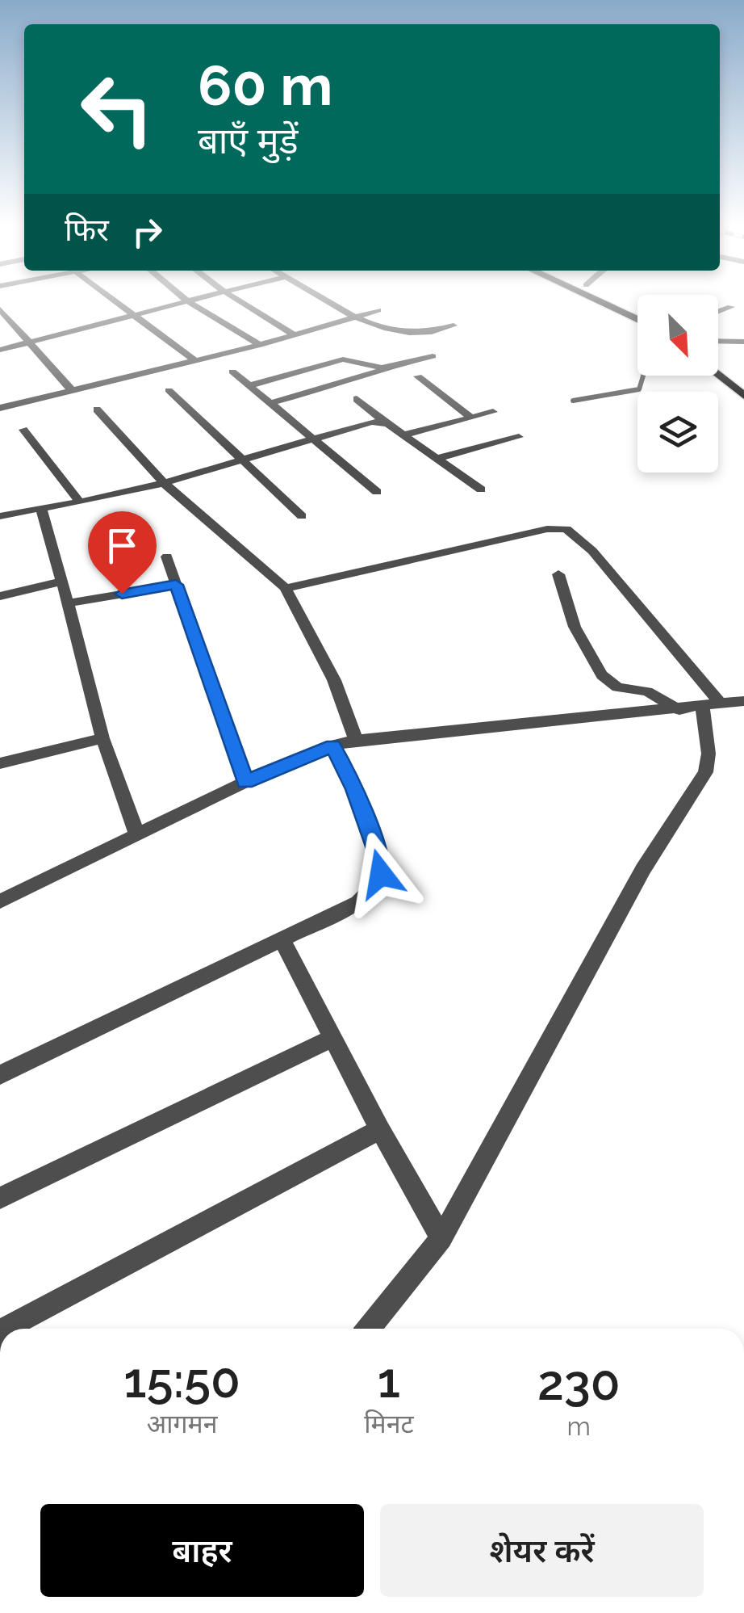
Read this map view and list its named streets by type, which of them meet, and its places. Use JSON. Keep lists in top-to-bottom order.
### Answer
{
  "north": "bottom right",
  "page": {
    "turn": ["60 m", "बाएँ मुड़ें"],
    "then": "फिर",
    "eta": [
      "15:50",
      "आगमन",
      "1",
      "मिनट",
      "230",
      "m"
    ],
    "buttons": ["बाहर", "शेयर करें"]
  }
}
